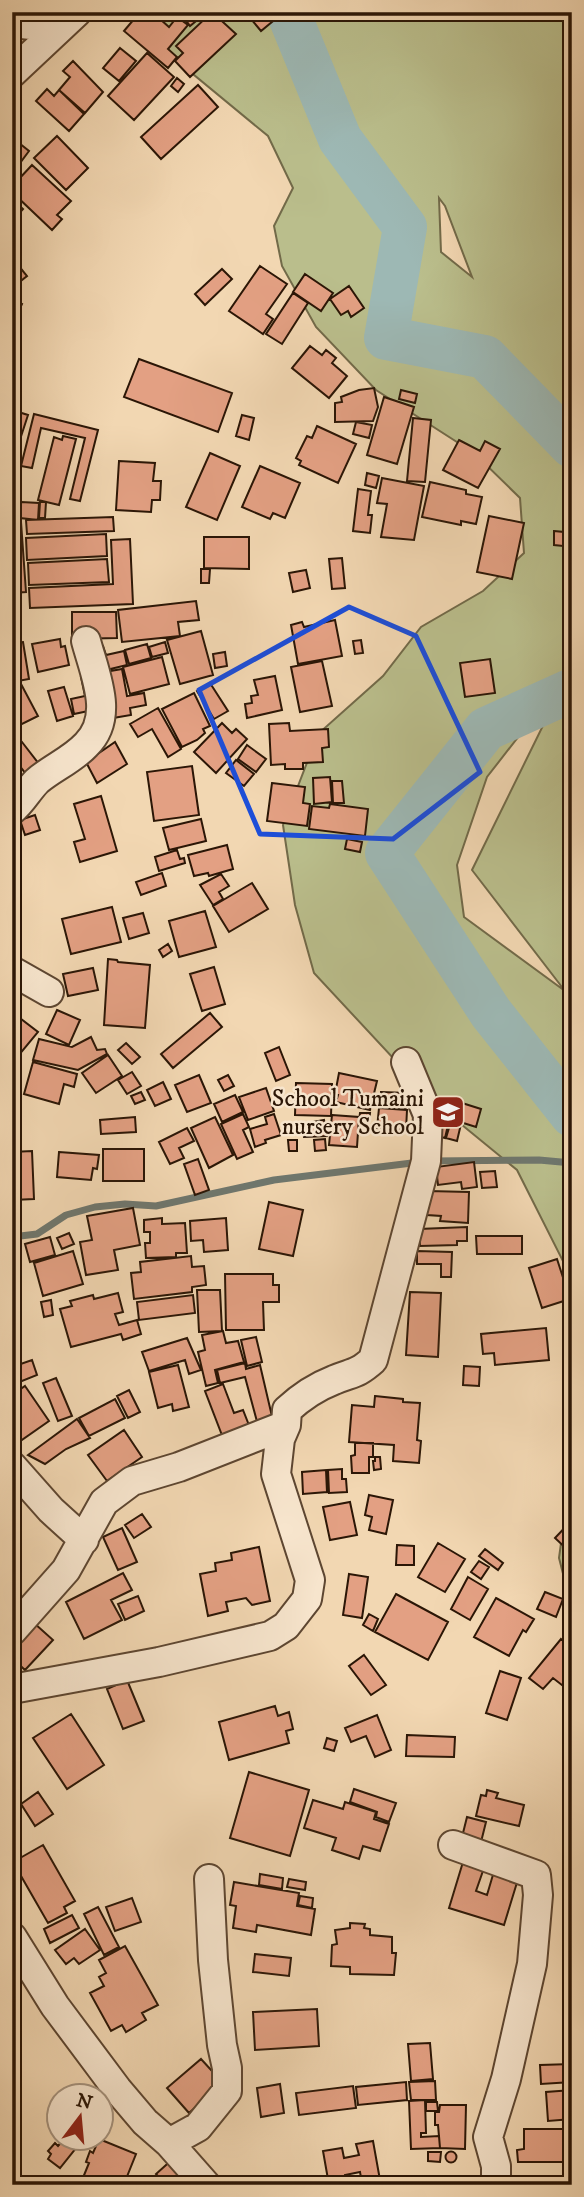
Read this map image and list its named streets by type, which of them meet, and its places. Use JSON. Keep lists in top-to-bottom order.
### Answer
{
  "places": {
    "school or university": ["School Tumaini nursery School"]
  },
  "north": "top"
}
